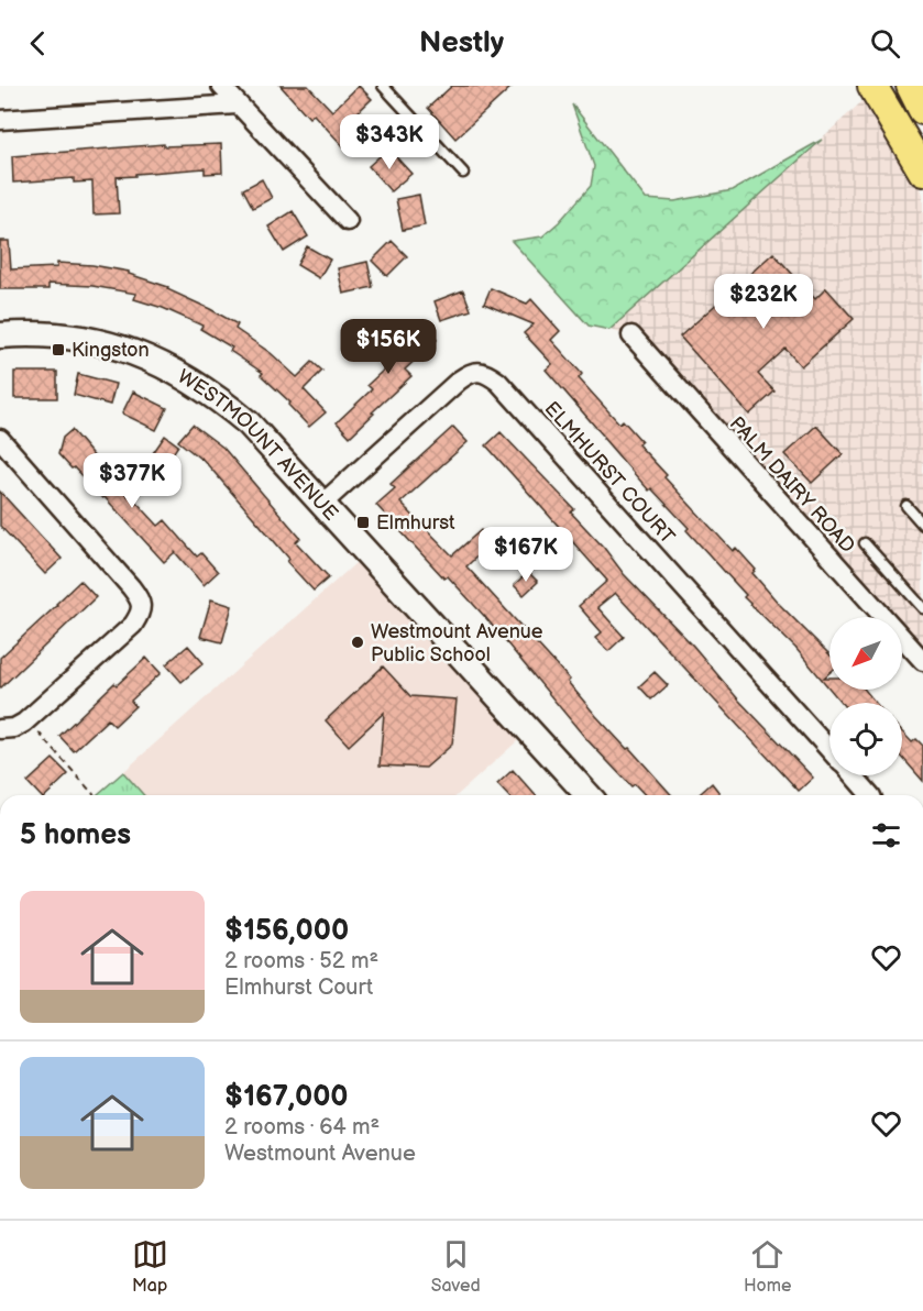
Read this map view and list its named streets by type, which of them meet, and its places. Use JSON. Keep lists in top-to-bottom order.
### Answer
{
  "streets": {
    "street": ["WESTMOUNT AVENUE", "ELMHURST COURT", "PALM DAIRY ROAD"]
  },
  "crossings": [
    ["WESTMOUNT AVENUE", "ELMHURST COURT"]
  ],
  "places": {
    "transit": ["Kingston", "Elmhurst"],
    "other": ["Westmount Avenue Public School"]
  },
  "north": "bottom left",
  "page": {
    "header": "Nestly",
    "price": [
      "$343K",
      "$232K",
      "$156K",
      "$377K",
      "$167K"
    ],
    "heading": "5 homes",
    "list": [
      {
        "name": "$156,000",
        "note": "2 rooms · 52 m² · Elmhurst Court"
      },
      {
        "name": "$167,000",
        "note": "2 rooms · 64 m² · Westmount Avenue"
      }
    ],
    "tabs": ["Map", "Saved", "Home"]
  }
}
